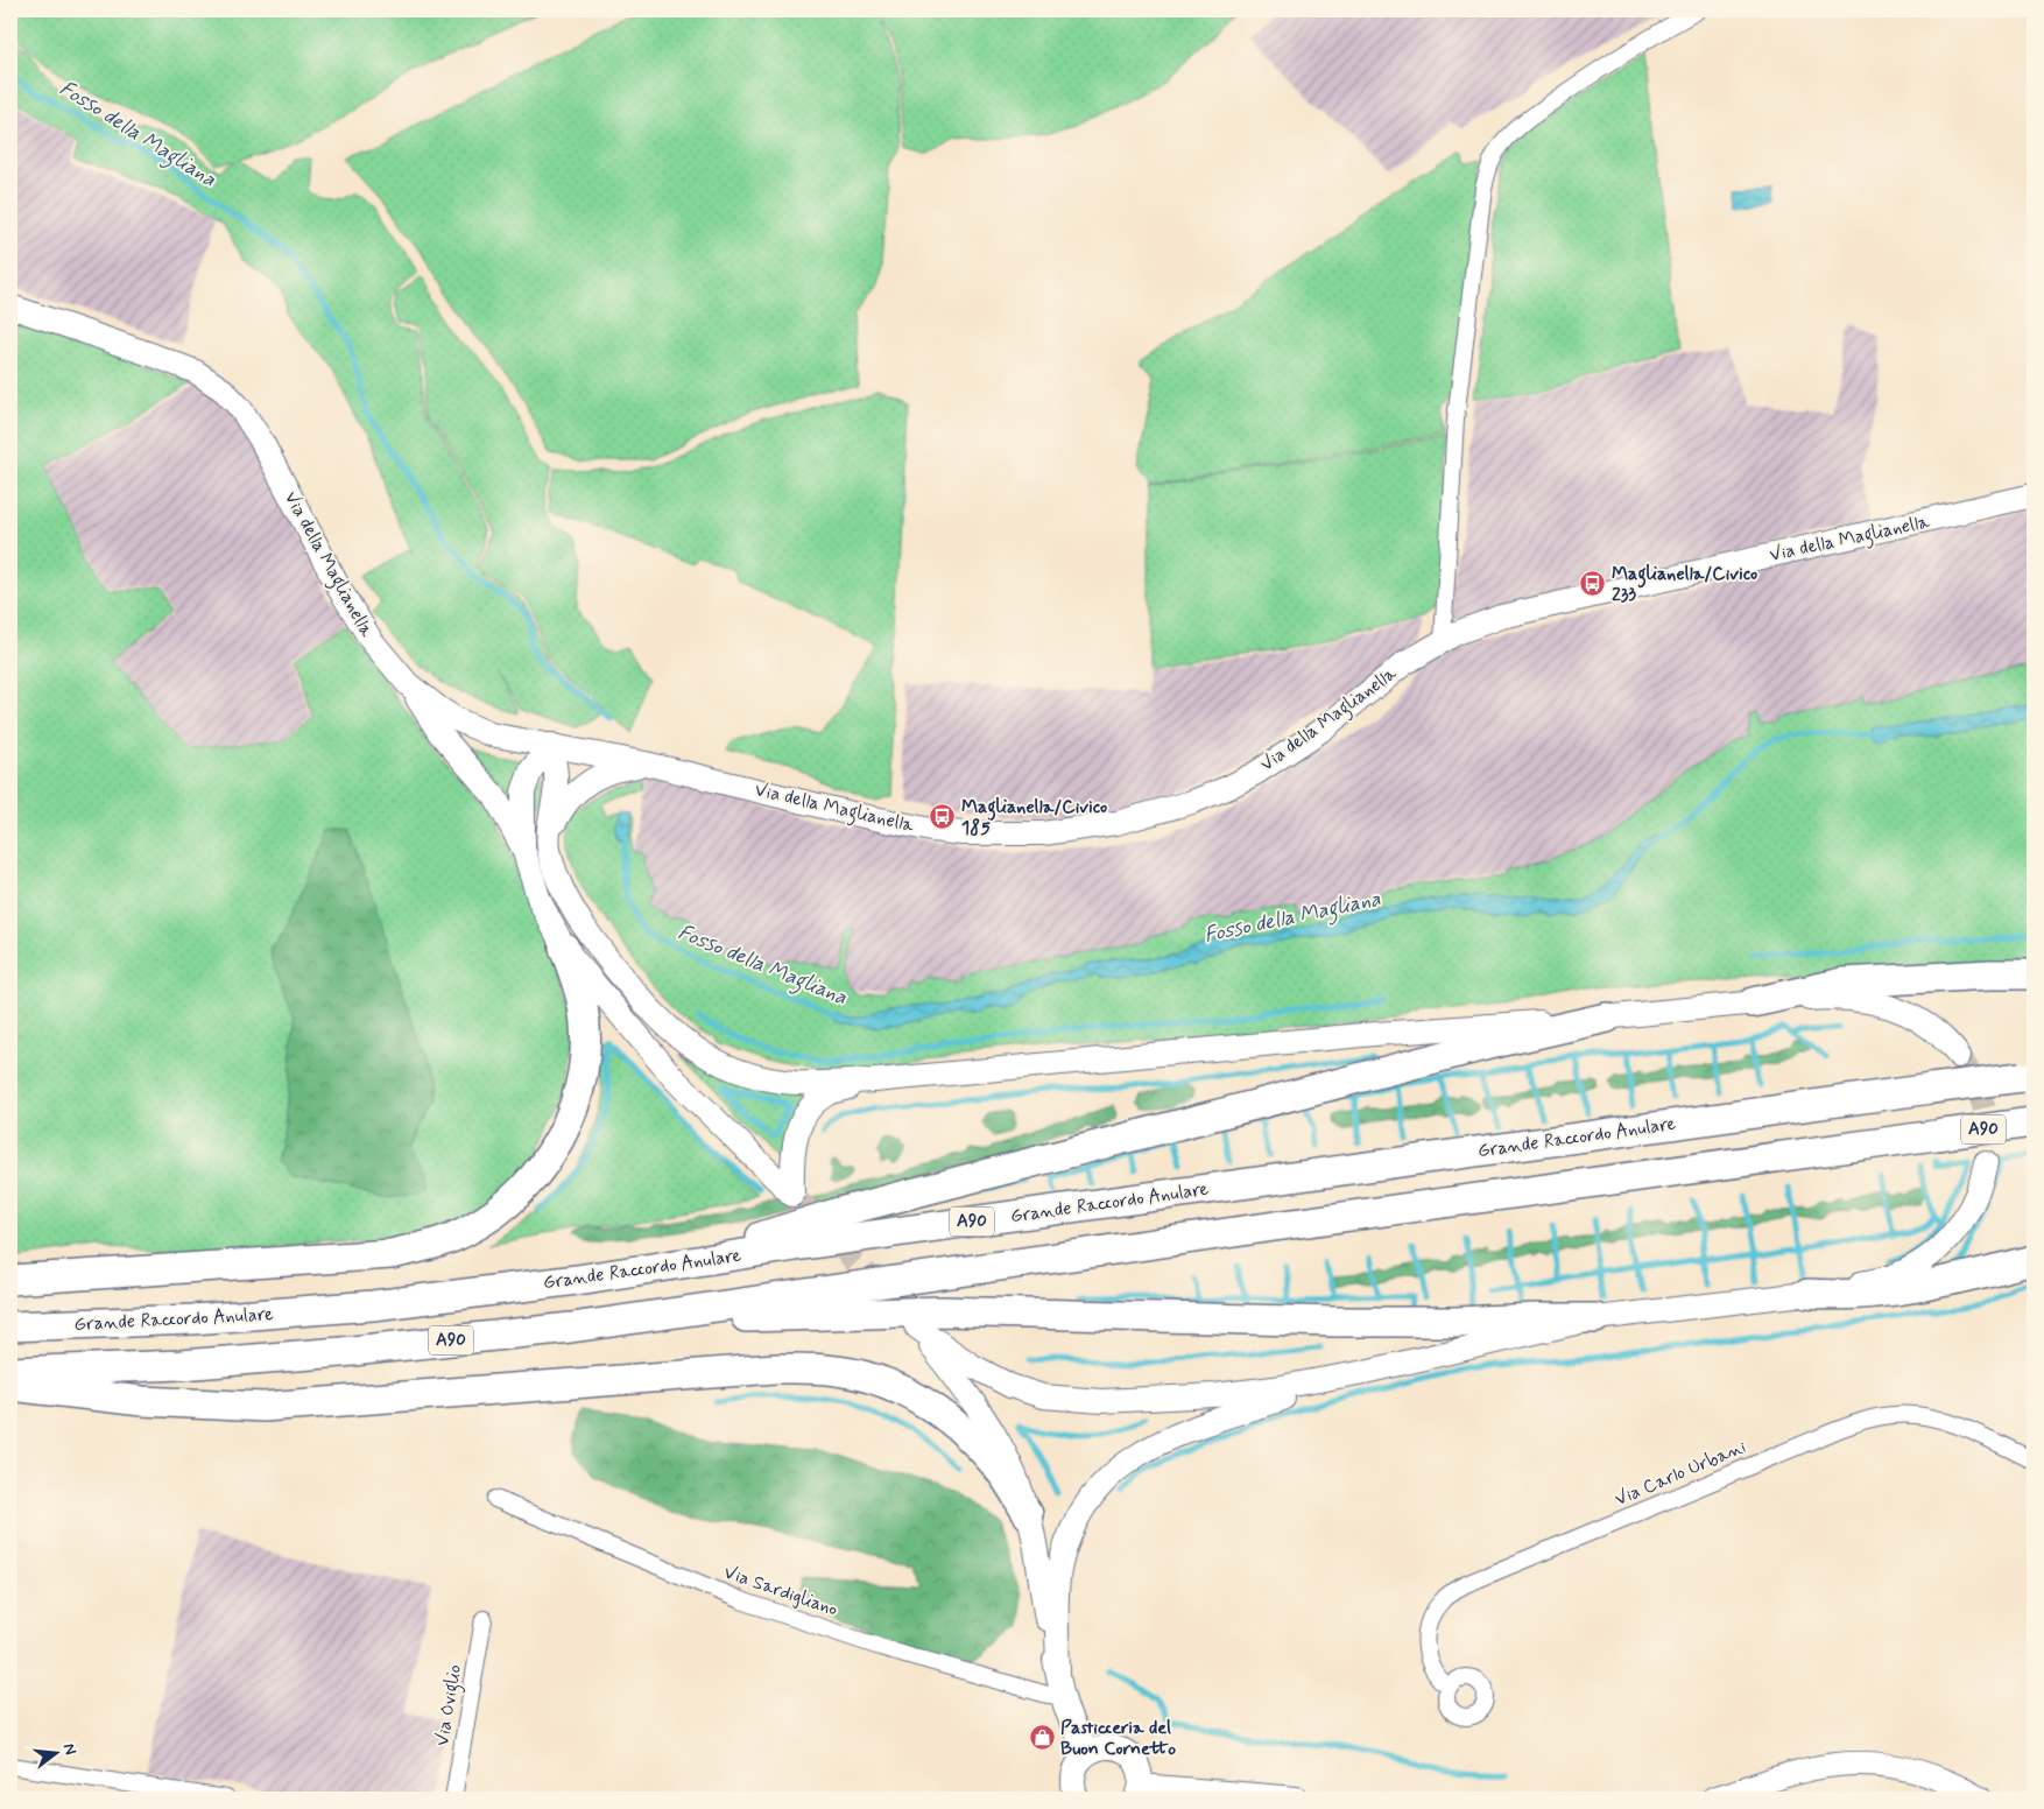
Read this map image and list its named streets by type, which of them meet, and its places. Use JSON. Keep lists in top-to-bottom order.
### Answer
{
  "streets": {
    "highway": ["A90", "Grande Raccordo Anulare"],
    "main road": ["Via della Maglianella"],
    "street": ["Via Carlo Urbani", "Via Sardigliano", "Via Oviglio"]
  },
  "water": ["Fosso della Magliana"],
  "places": {
    "bus stop": ["Maglianella/Civico 233", "Maglianella/Civico 185"],
    "shop": ["Pasticceria del Buon Cornetto"]
  },
  "north": "right"
}
